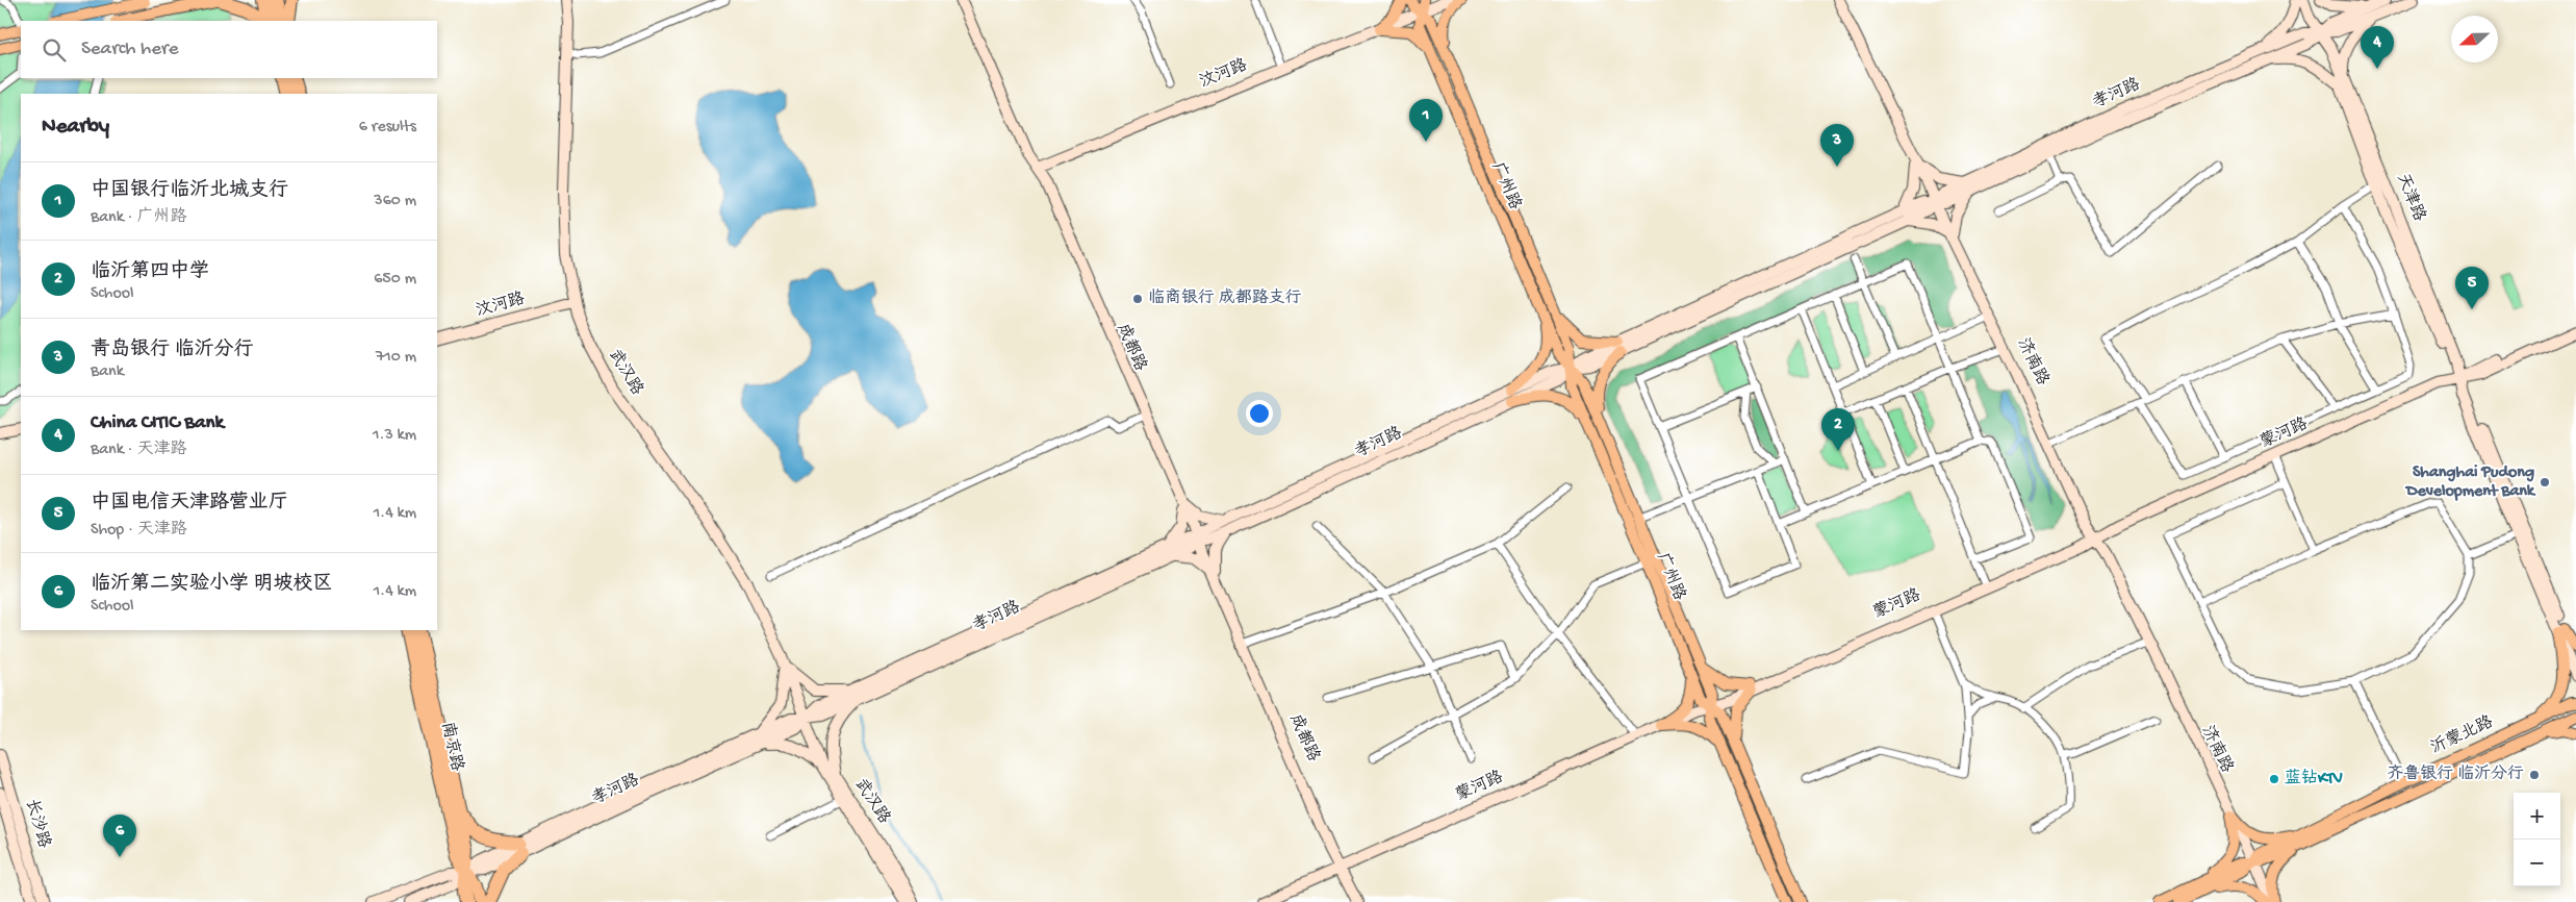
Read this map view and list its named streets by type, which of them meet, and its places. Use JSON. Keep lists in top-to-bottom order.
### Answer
{
  "streets": {
    "highway": ["南京路"],
    "main road": ["广州路", "沂蒙北路"],
    "street": [
      "汶河路",
      "孝河路",
      "天津路",
      "成都路",
      "济南路",
      "武汉路",
      "蒙河路",
      "长沙路"
    ]
  },
  "crossings": [
    ["汶河路", "广州路"],
    ["汶河路", "成都路"],
    ["汶河路", "武汉路"],
    ["孝河路", "广州路"],
    ["孝河路", "天津路"],
    ["孝河路", "成都路"],
    ["孝河路", "济南路"],
    ["孝河路", "武汉路"],
    ["孝河路", "南京路"],
    ["广州路", "蒙河路"],
    ["天津路", "蒙河路"],
    ["成都路", "蒙河路"],
    ["济南路", "蒙河路"],
    ["济南路", "沂蒙北路"]
  ],
  "places": [
    "临商银行 成都路支行",
    "Shanghai Pudong Development Bank",
    "齐鲁银行 临沂分行",
    "蓝钻KTV"
  ],
  "north": "left",
  "page": {
    "search": "Search here",
    "pins": [
      "4",
      "1",
      "3",
      "5",
      "2",
      "6"
    ],
    "heading": ["Nearby", "6 results"],
    "list": [
      {
        "mark": "1",
        "name": "中国银行临沂北城支行",
        "note": "Bank · 广州路",
        "value": "360 m"
      },
      {
        "mark": "2",
        "name": "临沂第四中学",
        "note": "School",
        "value": "650 m"
      },
      {
        "mark": "3",
        "name": "青岛银行 临沂分行",
        "note": "Bank",
        "value": "710 m"
      },
      {
        "mark": "4",
        "name": "China CITIC Bank",
        "note": "Bank · 天津路",
        "value": "1.3 km"
      },
      {
        "mark": "5",
        "name": "中国电信天津路营业厅",
        "note": "Shop · 天津路",
        "value": "1.4 km"
      },
      {
        "mark": "6",
        "name": "临沂第二实验小学 明坡校区",
        "note": "School",
        "value": "1.4 km"
      }
    ],
    "map_buttons": ["+", "−"]
  }
}
